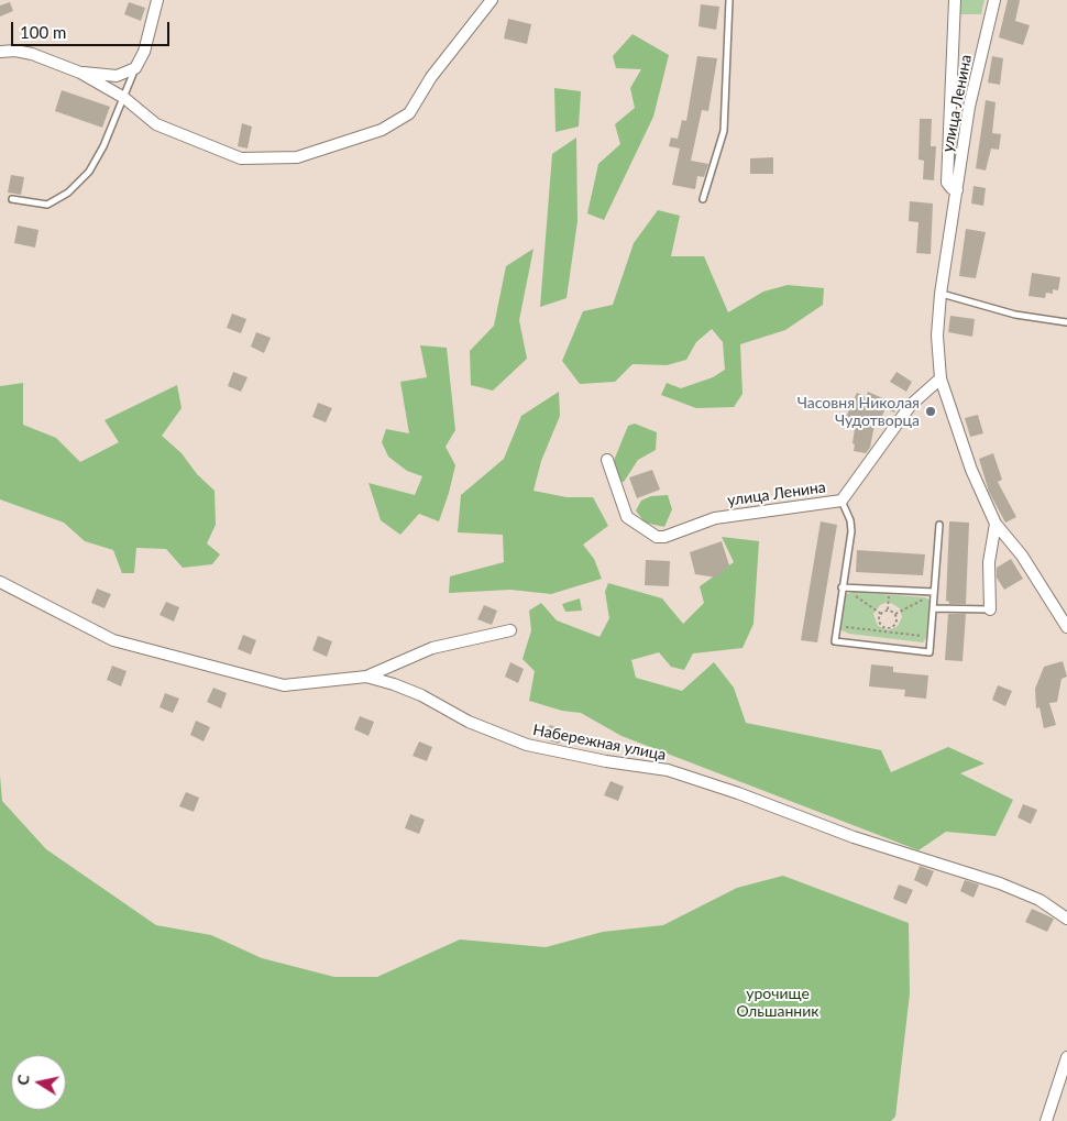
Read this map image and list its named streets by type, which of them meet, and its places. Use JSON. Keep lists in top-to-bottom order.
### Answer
{
  "streets": {
    "street": ["улица Ленина", "Набережная улица"]
  },
  "parks": ["урочище Ольшанник"],
  "places": ["Часовня Николая Чудотворца"],
  "scale_bar": "100 m",
  "north": "left"
}
